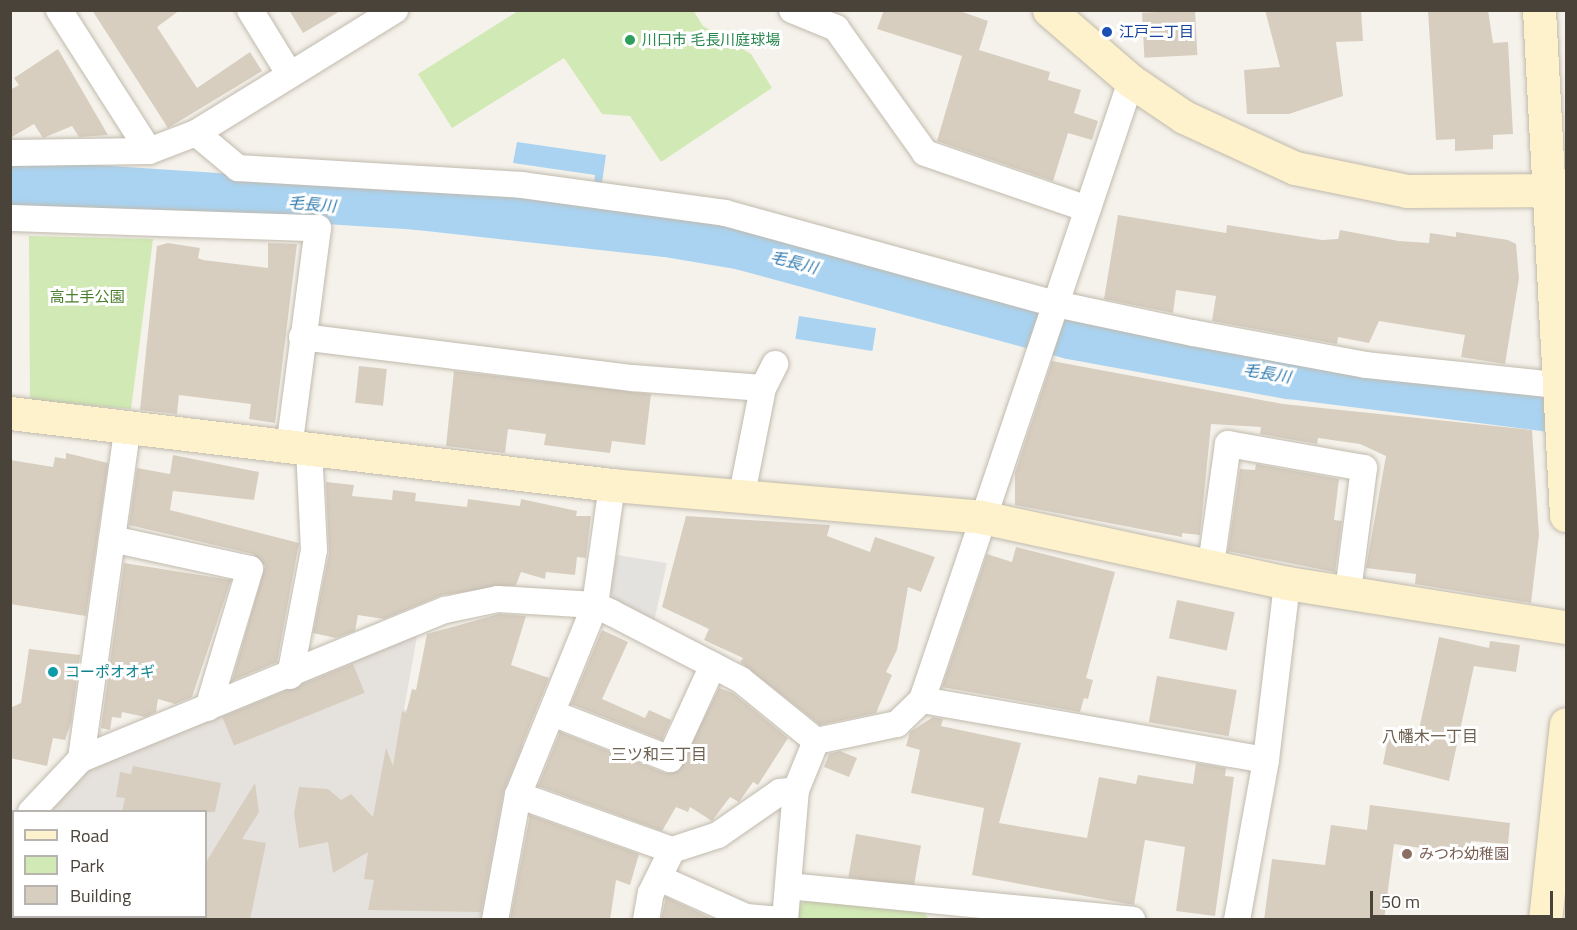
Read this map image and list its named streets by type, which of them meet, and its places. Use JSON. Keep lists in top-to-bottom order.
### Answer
{
  "districts": ["八幡木一丁目", "三ツ和三丁目"],
  "water": ["毛長川"],
  "parks": ["高土手公園"],
  "places": [
    "江戸二丁目",
    "川口市 毛長川庭球場",
    "コーポオオギ",
    "みつわ幼稚園"
  ],
  "legend": ["Road", "Park", "Building"],
  "scale_bar": "50 m"
}
